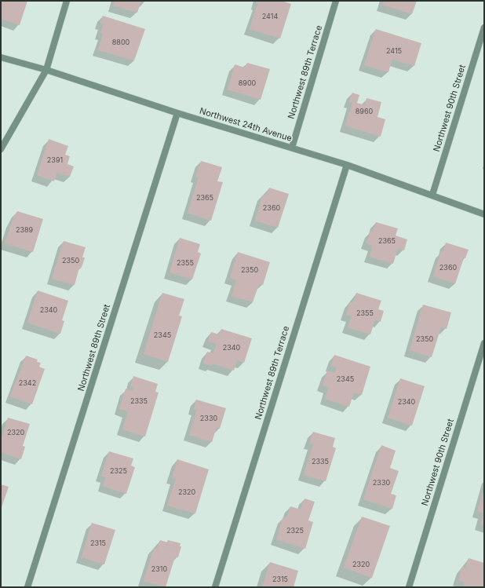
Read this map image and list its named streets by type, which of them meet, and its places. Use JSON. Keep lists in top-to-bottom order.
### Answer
{
  "streets": {
    "street": [
      "Northwest 89th Terrace",
      "Northwest 90th Street",
      "Northwest 24th Avenue",
      "Northwest 89th Street"
    ]
  },
  "crossings": [
    ["Northwest 89th Terrace", "Northwest 24th Avenue"],
    ["Northwest 90th Street", "Northwest 24th Avenue"],
    ["Northwest 24th Avenue", "Northwest 89th Street"]
  ],
  "house_numbers": [
    "2414",
    "8800",
    "2415",
    "8900",
    "8960",
    "2391",
    "2365",
    "2360",
    "2389",
    "2365",
    "2350",
    "2355",
    "2360",
    "2350",
    "2340",
    "2355",
    "2345",
    "2350",
    "2340",
    "2345",
    "2342",
    "2335",
    "2340",
    "2330",
    "2320",
    "2335",
    "2325",
    "2330",
    "2320",
    "2325",
    "2315",
    "2320",
    "2310",
    "2315"
  ]
}
